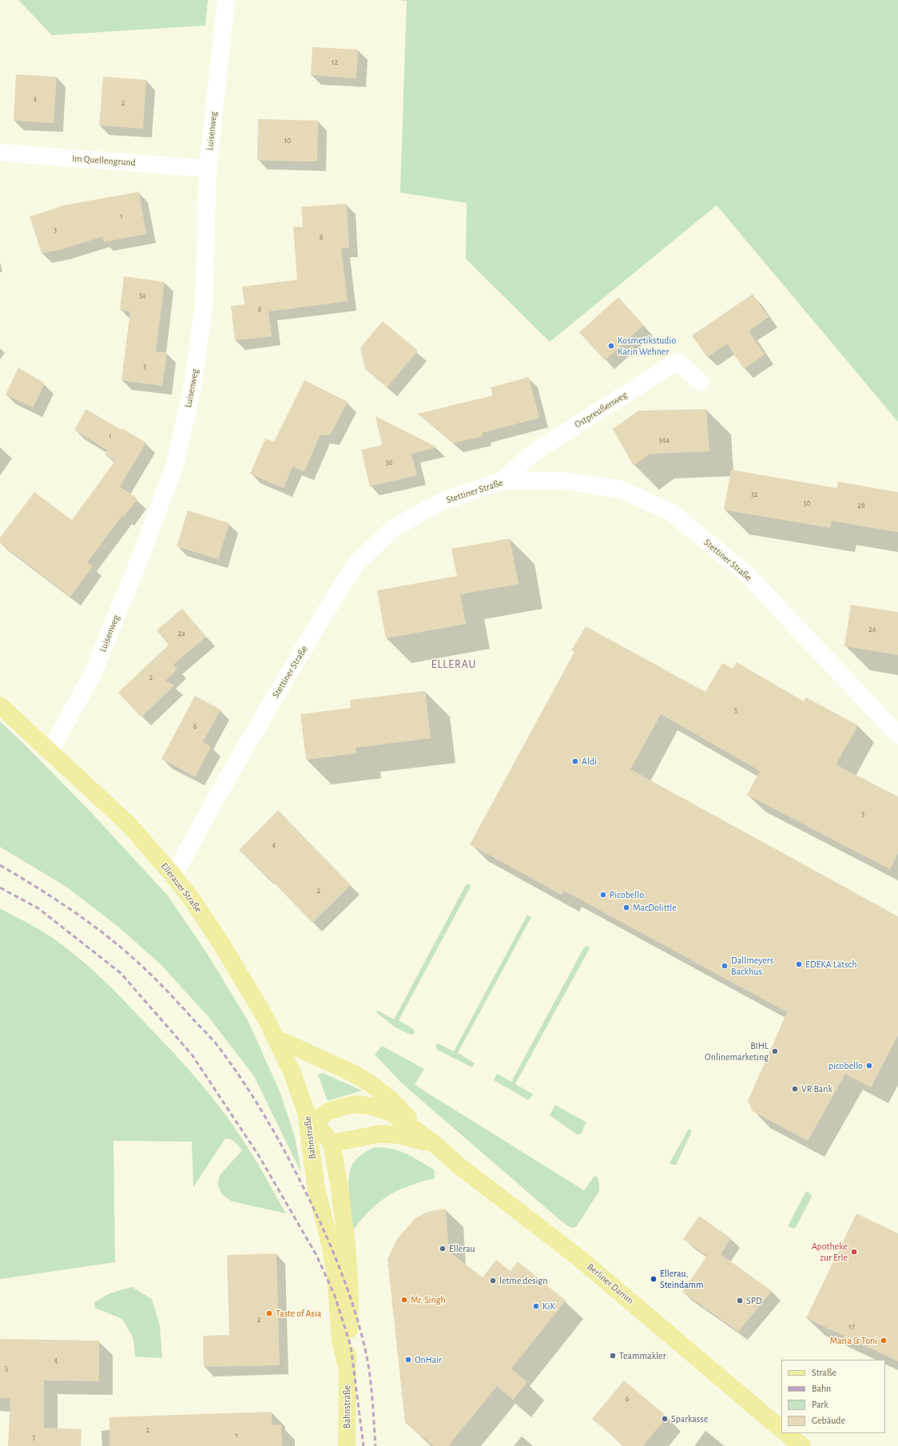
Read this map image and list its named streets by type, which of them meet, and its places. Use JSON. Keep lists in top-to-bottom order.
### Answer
{
  "streets": {
    "main road": ["Ellerauer Straße", "Bahnstraße", "Berliner Damm"],
    "street": [
      "Luisenweg",
      "Im Quellengrund",
      "Ostpreußenweg",
      "Stettiner Straße"
    ]
  },
  "crossings": [
    ["Luisenweg", "Im Quellengrund"],
    ["Luisenweg", "Ellerauer Straße"],
    ["Ostpreußenweg", "Stettiner Straße"],
    ["Stettiner Straße", "Ellerauer Straße"],
    ["Ellerauer Straße", "Bahnstraße"],
    ["Ellerauer Straße", "Berliner Damm"],
    ["Bahnstraße", "Berliner Damm"]
  ],
  "districts": ["ELLERAU"],
  "places": [
    "Kosmetikstudio Karin Wehner",
    "Aldi",
    "Picobello",
    "MacDolittle",
    "EDEKA Lätsch",
    "Dallmeyers Backhus",
    "BIHL Onlinemarketing",
    "picobello",
    "VR Bank",
    "Ellerau",
    "Apotheke zur Erle",
    "Ellerau, Steindamm",
    "letme.design",
    "Mr. Singh",
    "SPD",
    "KiK",
    "Taste of Asia",
    "Maria & Toni",
    "Teammakler",
    "OnHair",
    "Sparkasse"
  ],
  "house_numbers": [
    "12",
    "4",
    "2",
    "10",
    "1",
    "3",
    "8",
    "3a",
    "6",
    "3",
    "1",
    "34a",
    "36",
    "32",
    "30",
    "28",
    "24",
    "2a",
    "2",
    "5",
    "6",
    "3",
    "4",
    "2",
    "2",
    "17",
    "4",
    "5",
    "6",
    "2",
    "1",
    "3"
  ],
  "legend": [
    "Straße",
    "Bahn",
    "Park",
    "Gebäude"
  ]
}
